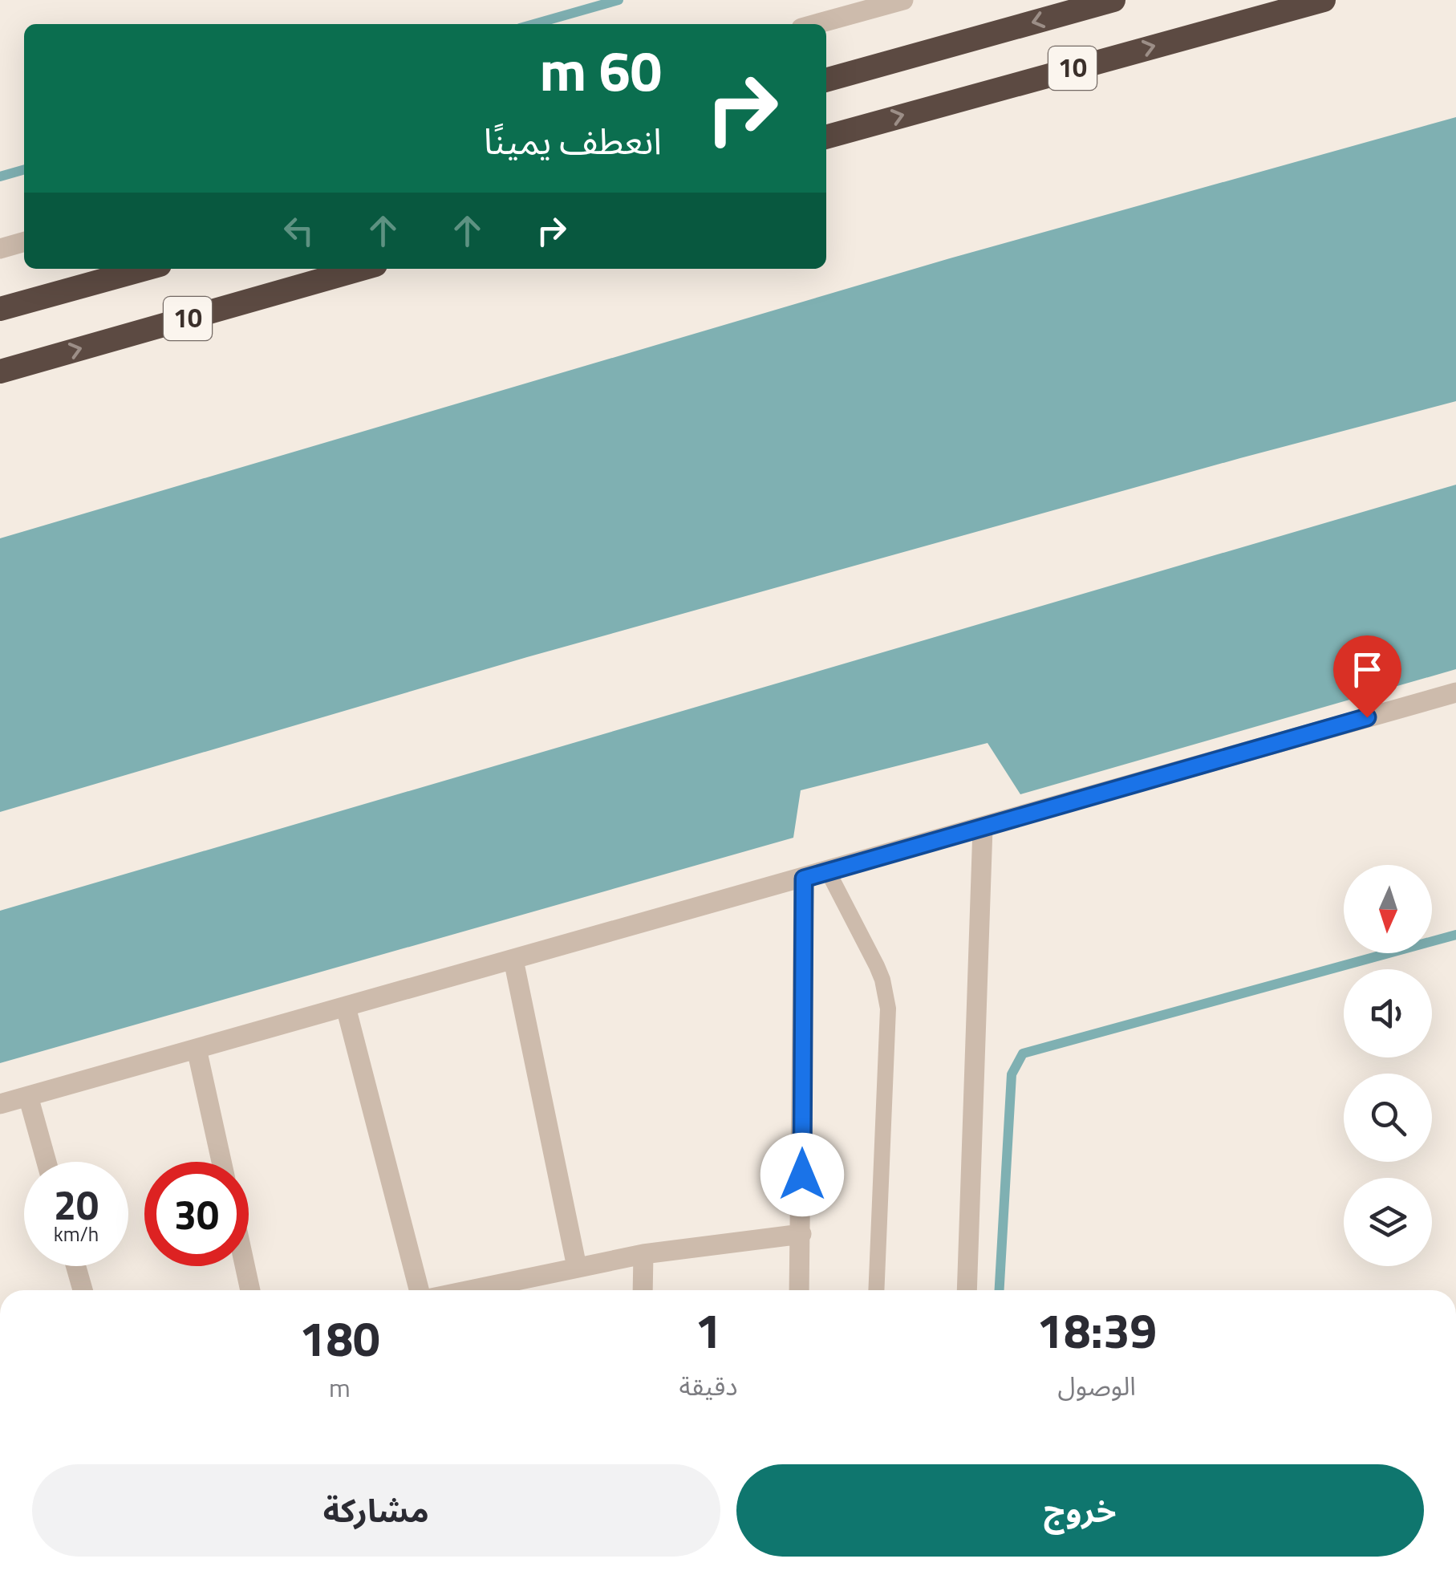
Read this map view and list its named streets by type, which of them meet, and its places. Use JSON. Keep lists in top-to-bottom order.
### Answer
{
  "streets": {
    "highway": ["10"]
  },
  "north": "bottom",
  "page": {
    "turn": ["60 m", "انعطف يمينًا"],
    "speed": "20 km/h",
    "limit": "30",
    "eta": [
      "18:39",
      "الوصول",
      "1",
      "دقيقة",
      "180",
      "m"
    ],
    "buttons": ["خروج", "مشاركة"]
  }
}
